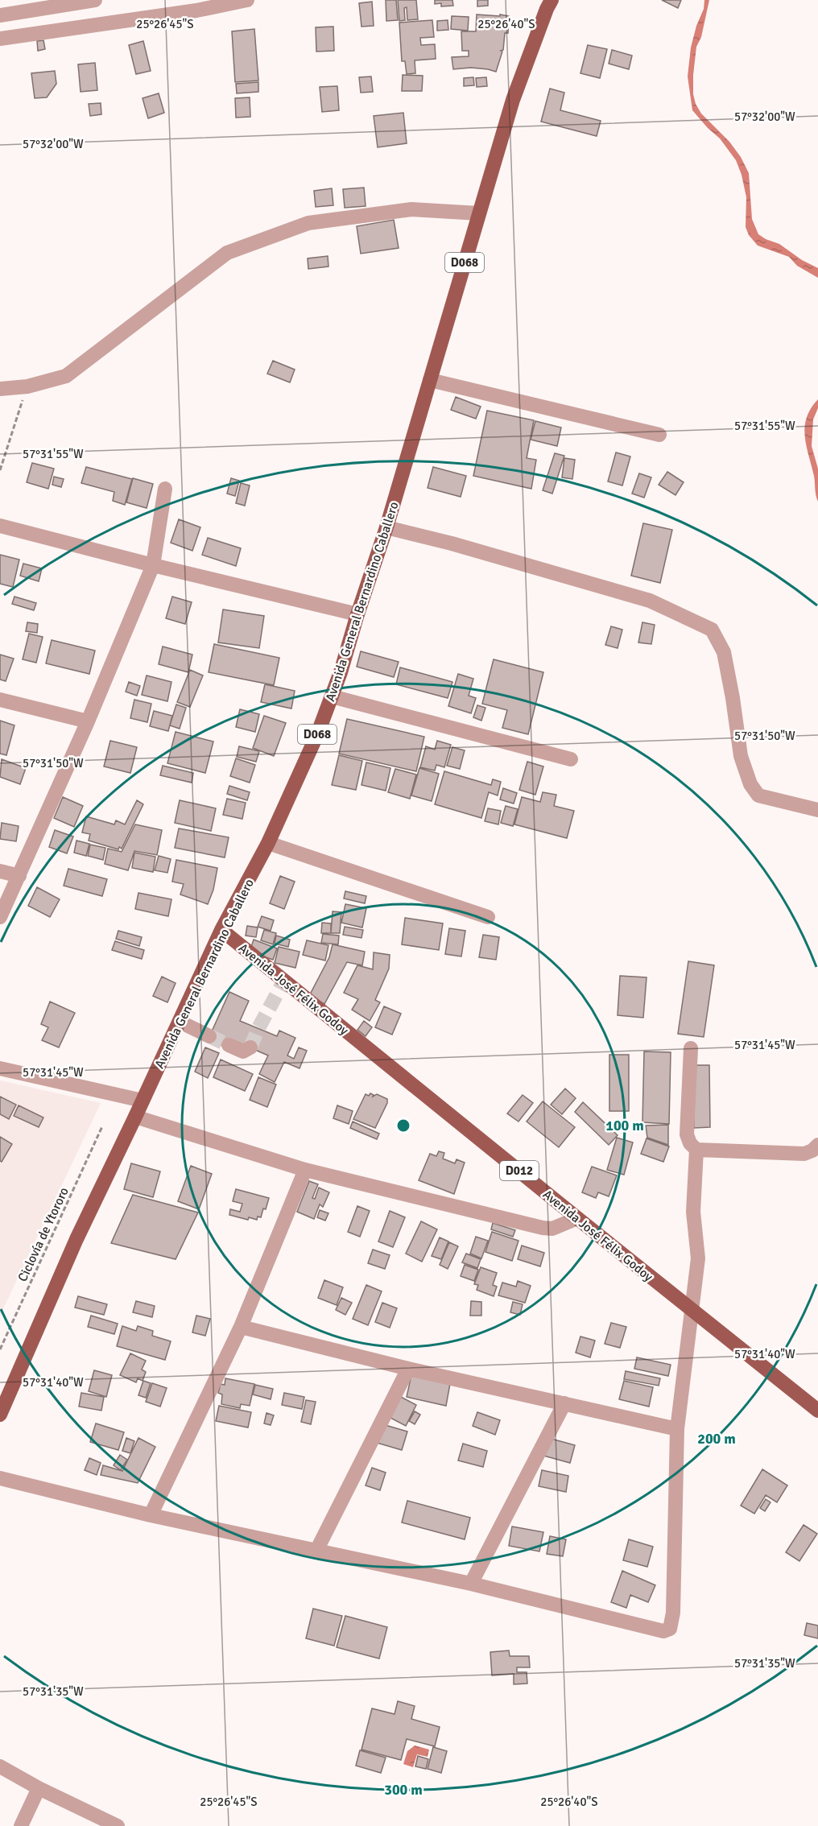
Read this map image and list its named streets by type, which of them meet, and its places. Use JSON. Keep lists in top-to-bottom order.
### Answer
{
  "streets": {
    "main road": [
      "D068",
      "Avenida General Bernardino Caballero",
      "Avenida José Félix Godoy",
      "D012"
    ],
    "path": ["Ciclovía de Ytororo"]
  },
  "crossings": [
    ["Avenida General Bernardino Caballero", "Avenida José Félix Godoy"]
  ],
  "coordinates": [
    "25°26'45\"S",
    "25°26'40\"S",
    "57°32'00\"W",
    "57°31'55\"W",
    "57°31'50\"W",
    "57°31'45\"W",
    "57°31'40\"W",
    "57°31'35\"W"
  ],
  "rings": ["100 m", "200 m", "300 m"]
}
